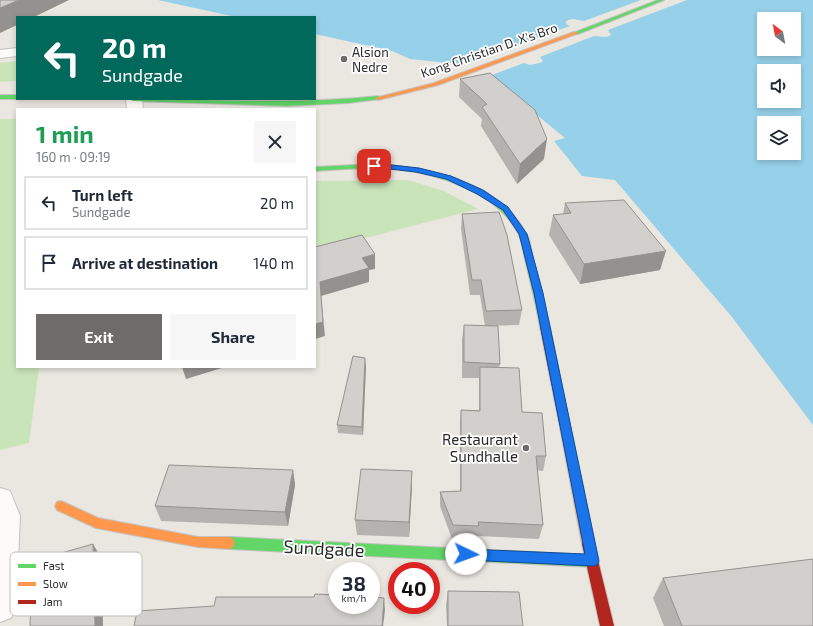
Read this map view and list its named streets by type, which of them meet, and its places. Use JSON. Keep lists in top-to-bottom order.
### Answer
{
  "streets": {
    "street": ["Kong Christian D. X's Bro", "Sundgade"]
  },
  "places": ["Alsion Nedre", "Restaurant Sundhalle"],
  "legend": ["Fast", "Slow", "Jam"],
  "north": "top left",
  "page": {
    "turn": ["20 m", "Sundgade"],
    "heading": ["1 min", "160 m · 09:19"],
    "list": [
      {
        "name": "Turn left",
        "note": "Sundgade",
        "value": "20 m"
      },
      {
        "name": "Arrive at destination",
        "value": "140 m"
      }
    ],
    "buttons": ["Exit", "Share"],
    "speed": "38 km/h",
    "limit": "40"
  }
}
